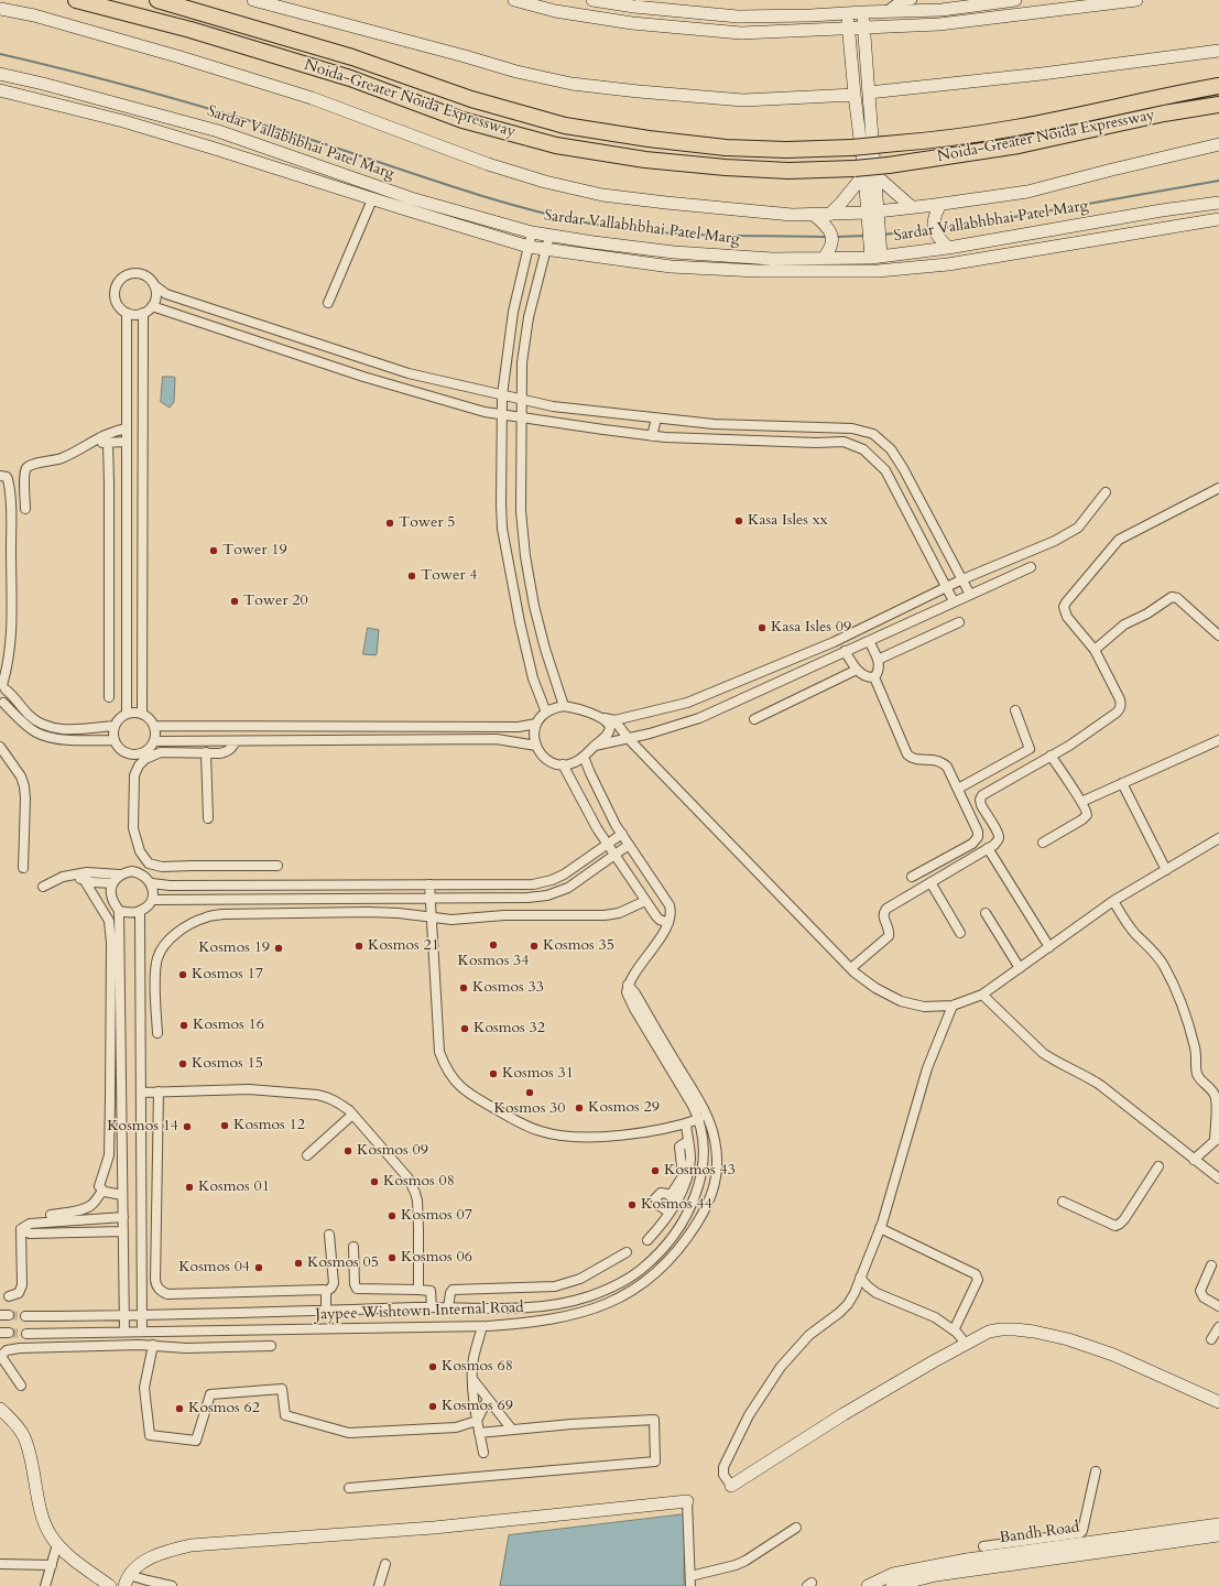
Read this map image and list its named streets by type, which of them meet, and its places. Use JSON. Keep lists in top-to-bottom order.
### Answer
{
  "streets": {
    "highway": ["Noida-Greater Noida Expressway"],
    "street": ["Sardar Vallabhbhai Patel Marg", "Jaypee Wishtown Internal Road", "Bandh Road"]
  },
  "places": [
    "Kasa Isles xx",
    "Tower 5",
    "Tower 19",
    "Tower 4",
    "Tower 20",
    "Kasa Isles 09",
    "Kosmos 34",
    "Kosmos 21",
    "Kosmos 35",
    "Kosmos 19",
    "Kosmos 17",
    "Kosmos 33",
    "Kosmos 16",
    "Kosmos 32",
    "Kosmos 15",
    "Kosmos 31",
    "Kosmos 30",
    "Kosmos 29",
    "Kosmos 12",
    "Kosmos 14",
    "Kosmos 09",
    "Kosmos 43",
    "Kosmos 08",
    "Kosmos 01",
    "Kosmos 44",
    "Kosmos 07",
    "Kosmos 06",
    "Kosmos 05",
    "Kosmos 04",
    "Kosmos 68",
    "Kosmos 69",
    "Kosmos 62"
  ]
}
